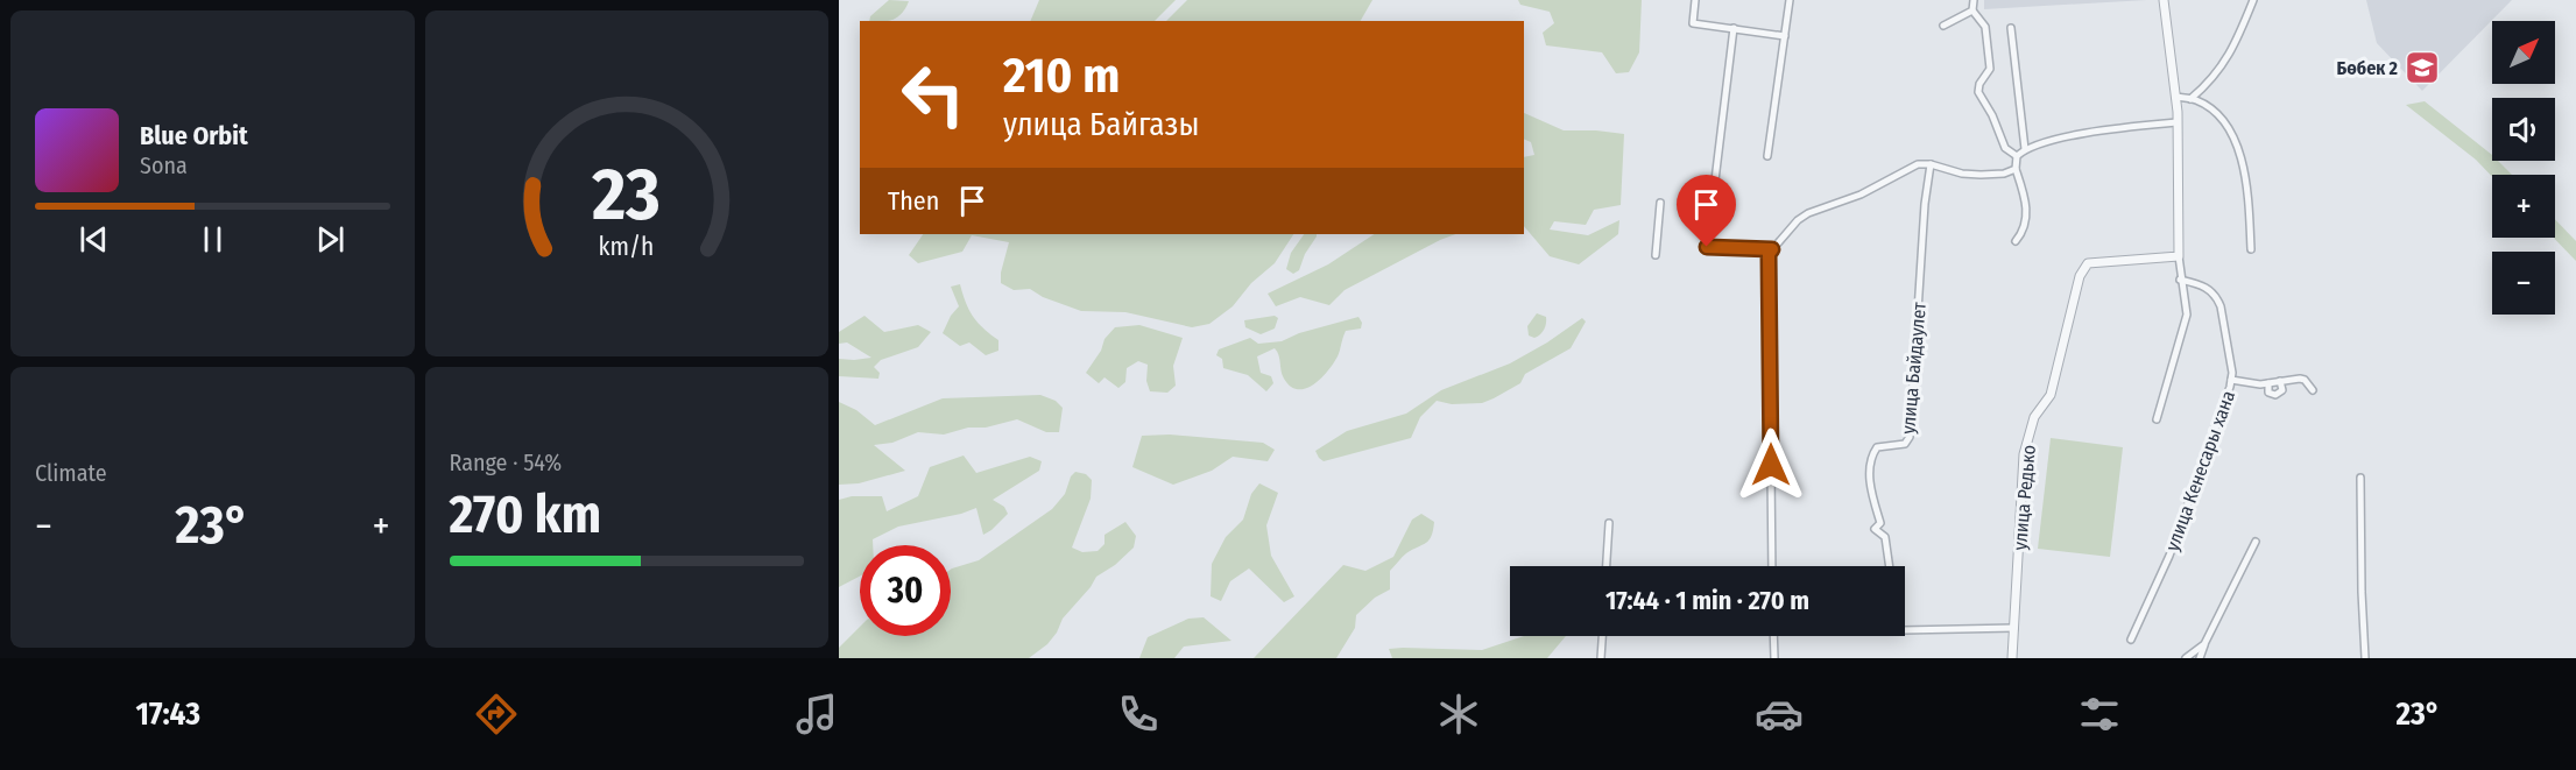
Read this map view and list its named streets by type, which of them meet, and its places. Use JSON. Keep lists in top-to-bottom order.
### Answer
{
  "streets": {
    "street": ["улица Байдаулет", "улица Кенесары хана", "улица Редько"]
  },
  "places": {
    "school or university": ["Бөбек 2"]
  },
  "north": "top right",
  "page": {
    "map_buttons": ["+", "−"],
    "turn": ["210 m", "улица Байгазы"],
    "song": ["Blue Orbit", "Sona"],
    "then": "Then",
    "tile": [
      "Climate",
      ["Range · 54%", "270 km"]
    ],
    "heat": ["−", "23°", "+"],
    "limit": "30",
    "trip": "17:44 · 1 min · 270 m",
    "tabs": ["17:43", "23°"],
    "gauge": ["23", "km/h"]
  }
}
